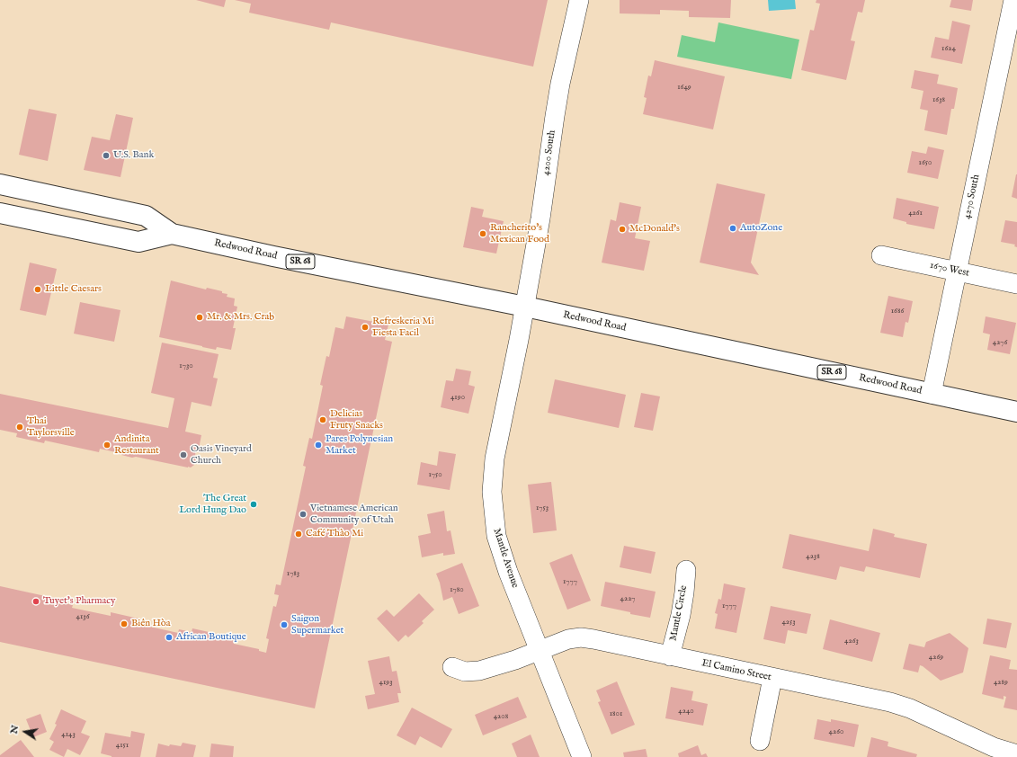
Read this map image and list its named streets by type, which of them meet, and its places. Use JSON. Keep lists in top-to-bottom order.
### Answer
{
  "streets": {
    "main road": ["Redwood Road", "SR 68"],
    "street": [
      "4200 South",
      "4270 South",
      "1670 West",
      "Mantle Avenue",
      "Mantle Circle",
      "El Camino Street"
    ]
  },
  "crossings": [
    ["4200 South", "Redwood Road"],
    ["4200 South", "Mantle Avenue"],
    ["4270 South", "Redwood Road"],
    ["4270 South", "1670 West"],
    ["Redwood Road", "Mantle Avenue"],
    ["Mantle Avenue", "El Camino Street"],
    ["Mantle Circle", "El Camino Street"]
  ],
  "places": [
    "U.S. Bank",
    "AutoZone",
    "McDonald's",
    "Rancherito's Mexican Food",
    "Little Caesars",
    "Mr. & Mrs. Crab",
    "Refreskeria Mi Fiesta Facil",
    "Delicias Fruty Snacks",
    "Thai Taylorsville",
    "Andinita Restaurant",
    "Pares Polynesian Market",
    "Oasis Vineyard Church",
    "The Great Lord Hung Dao",
    "Vietnamese American Community of Utah",
    "Café Thào Mi",
    "Tuyet's Pharmacy",
    "Biên Hòa",
    "Saigon Supermarket",
    "African Boutique"
  ],
  "house_numbers": [
    "1624",
    "1649",
    "1638",
    "1650",
    "4261",
    "1686",
    "4276",
    "1730",
    "4190",
    "1750",
    "1753",
    "4238",
    "1783",
    "1777",
    "1780",
    "4227",
    "1777",
    "4136",
    "4253",
    "4263",
    "4269",
    "4193",
    "4289",
    "4240",
    "1801",
    "4208",
    "4260",
    "4143",
    "4151"
  ],
  "north": "left"
}
